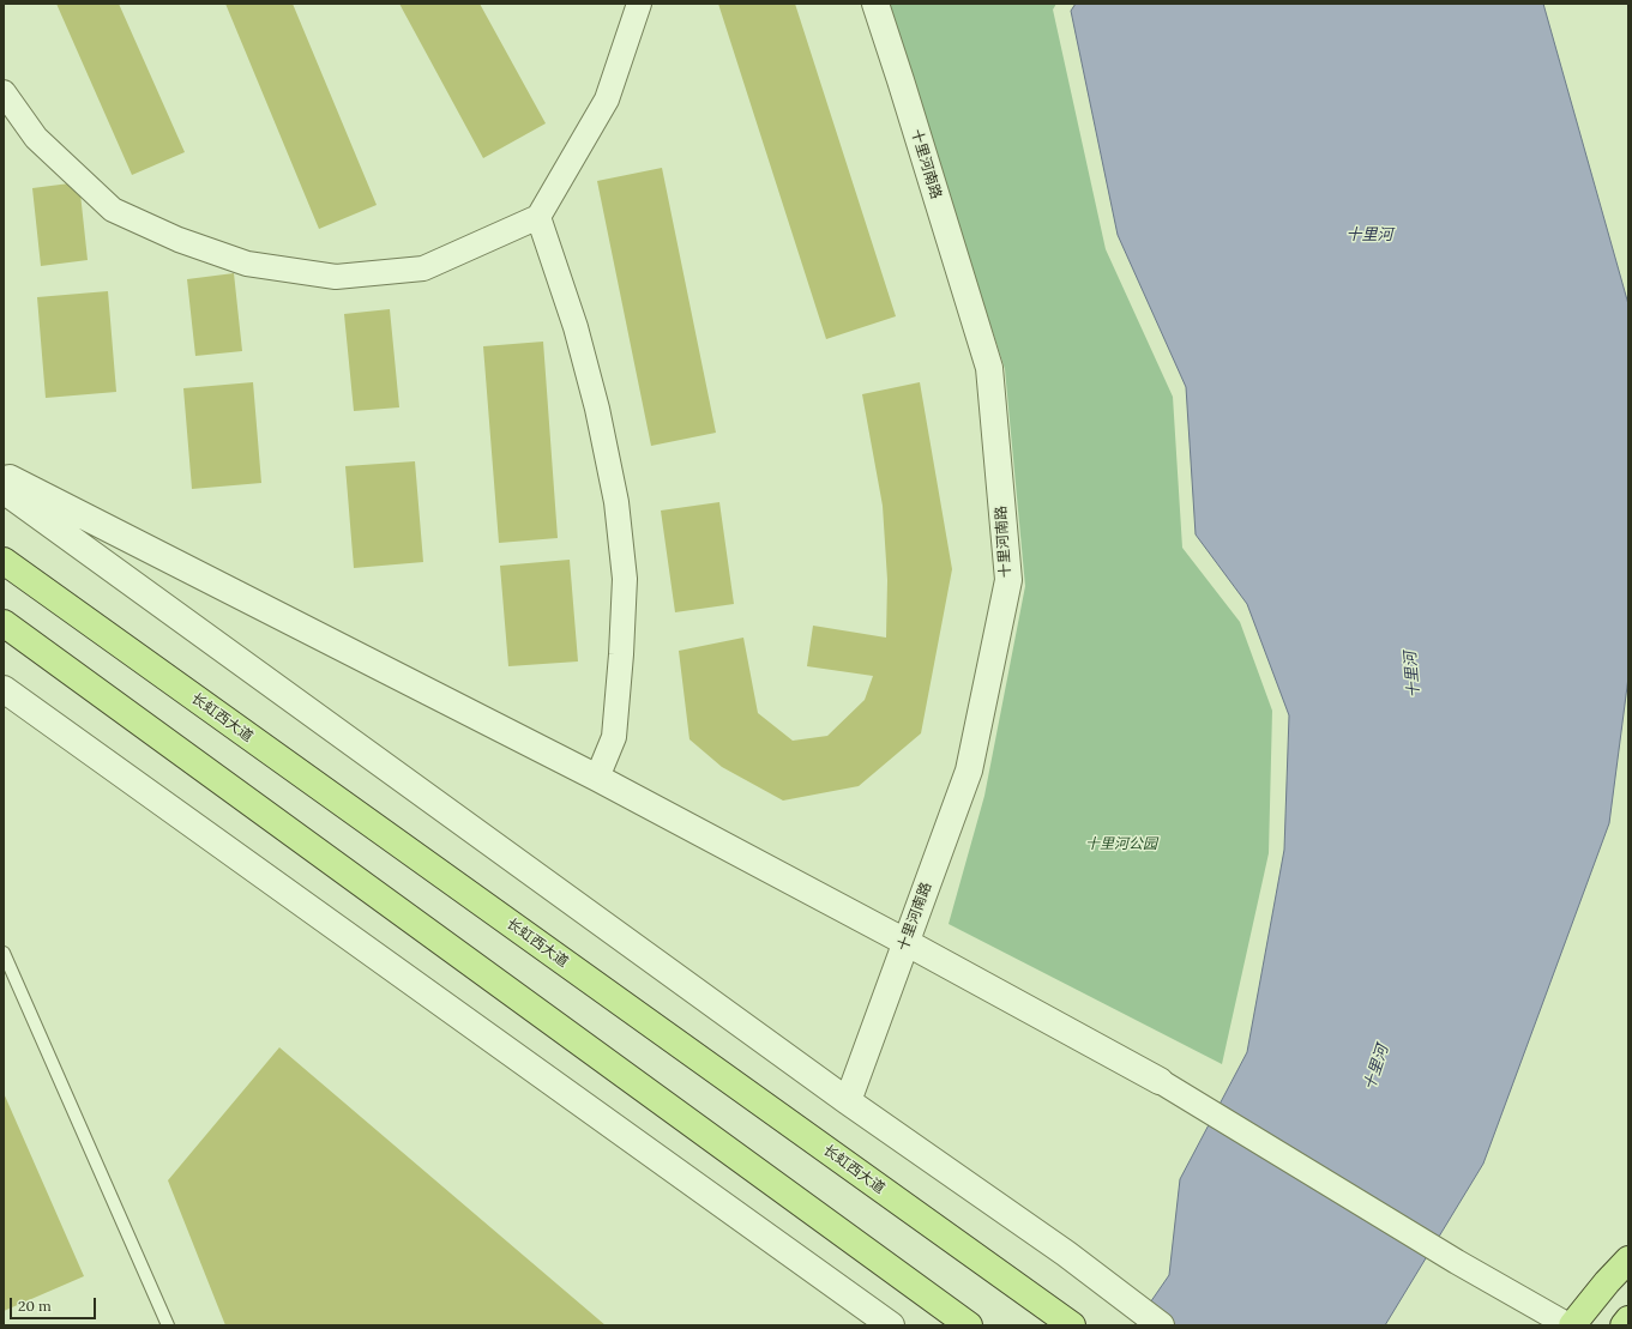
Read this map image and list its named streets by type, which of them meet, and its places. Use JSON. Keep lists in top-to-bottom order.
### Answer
{
  "streets": {
    "main road": ["长虹西大道"],
    "street": ["十里河南路"]
  },
  "water": ["十里河"],
  "parks": ["十里河公园"],
  "scale_bar": "20 m"
}
